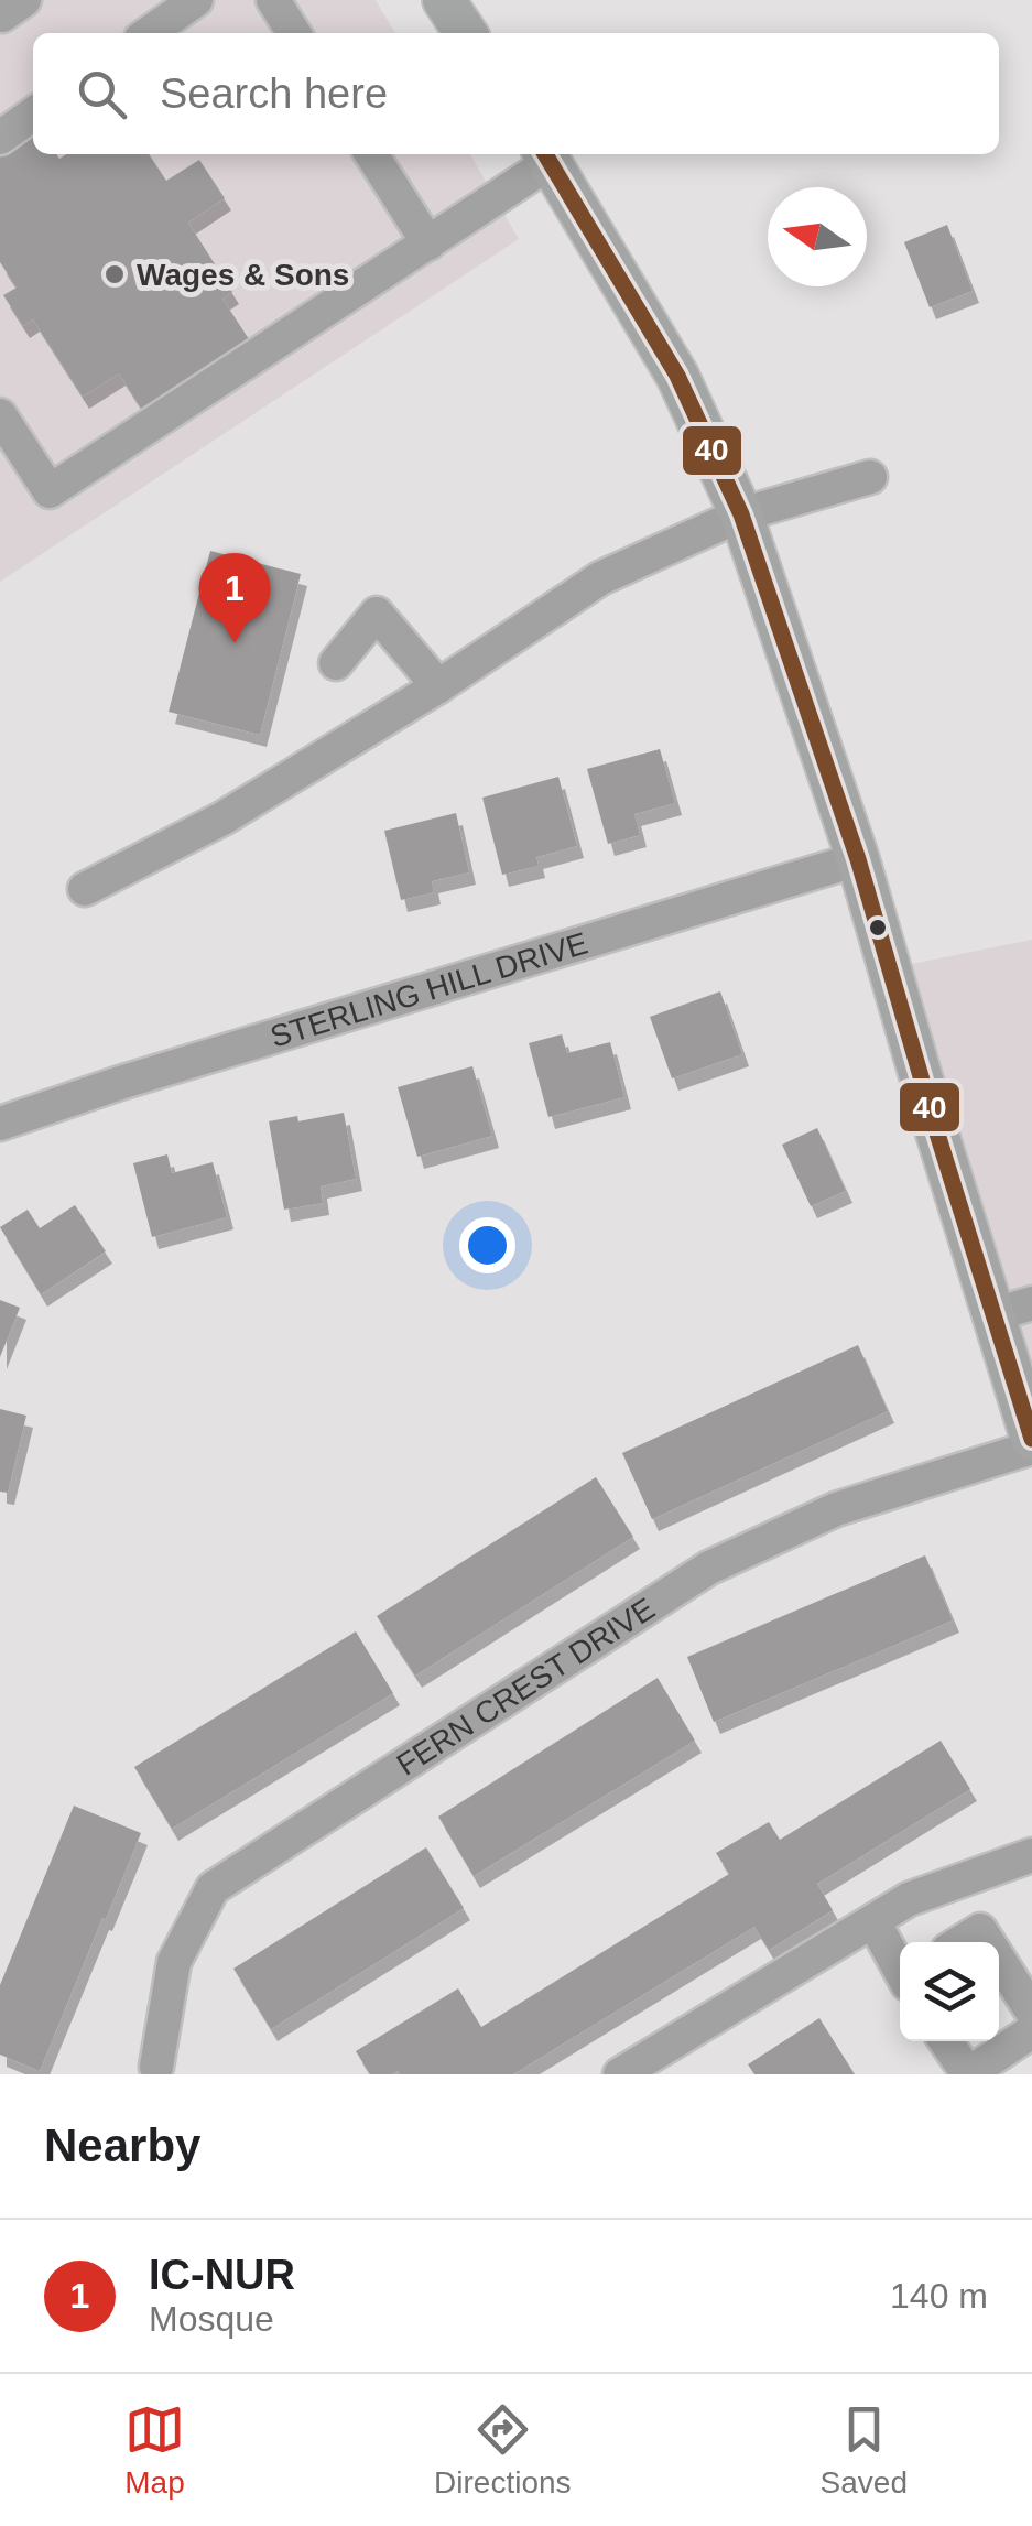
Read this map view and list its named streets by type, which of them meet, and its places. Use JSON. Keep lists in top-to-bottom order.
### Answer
{
  "streets": {
    "street": ["STERLING HILL DRIVE", "FERN CREST DRIVE"]
  },
  "places": ["Wages & Sons"],
  "lines": ["transit line 40"],
  "north": "left",
  "page": {
    "search": "Search here",
    "pins": "1",
    "heading": "Nearby",
    "list": [
      {
        "mark": "1",
        "name": "IC-NUR",
        "note": "Mosque",
        "value": "140 m"
      }
    ],
    "nav": ["Map", "Directions", "Saved"]
  }
}
